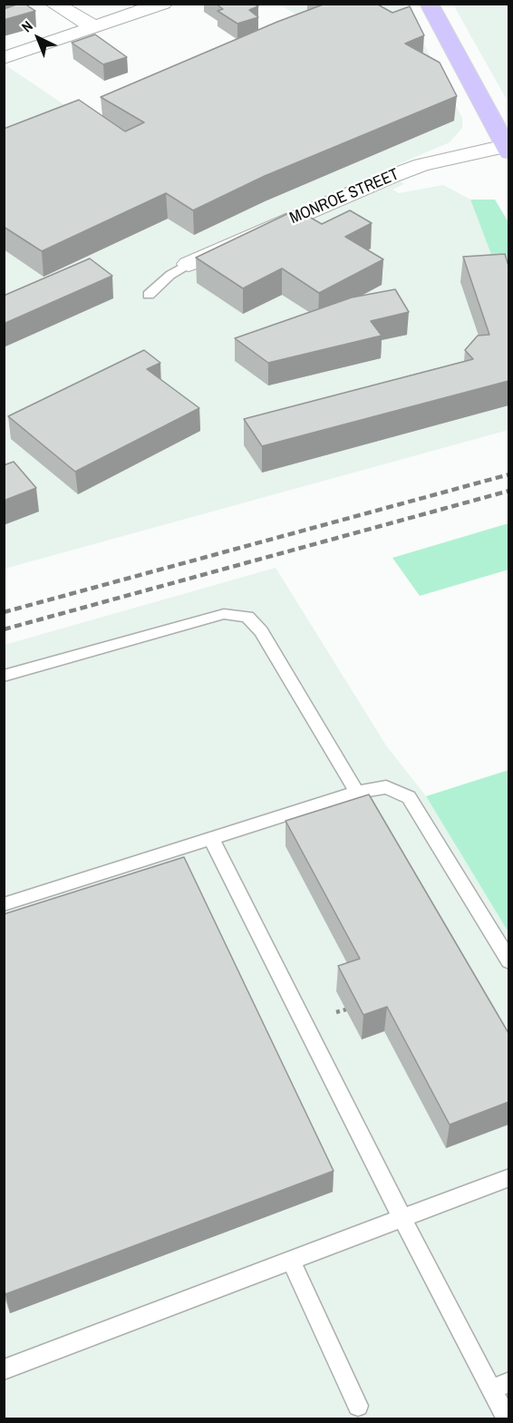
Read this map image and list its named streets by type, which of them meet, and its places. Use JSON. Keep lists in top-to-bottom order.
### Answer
{
  "streets": {
    "street": ["MONROE STREET"]
  },
  "north": "top left"
}
